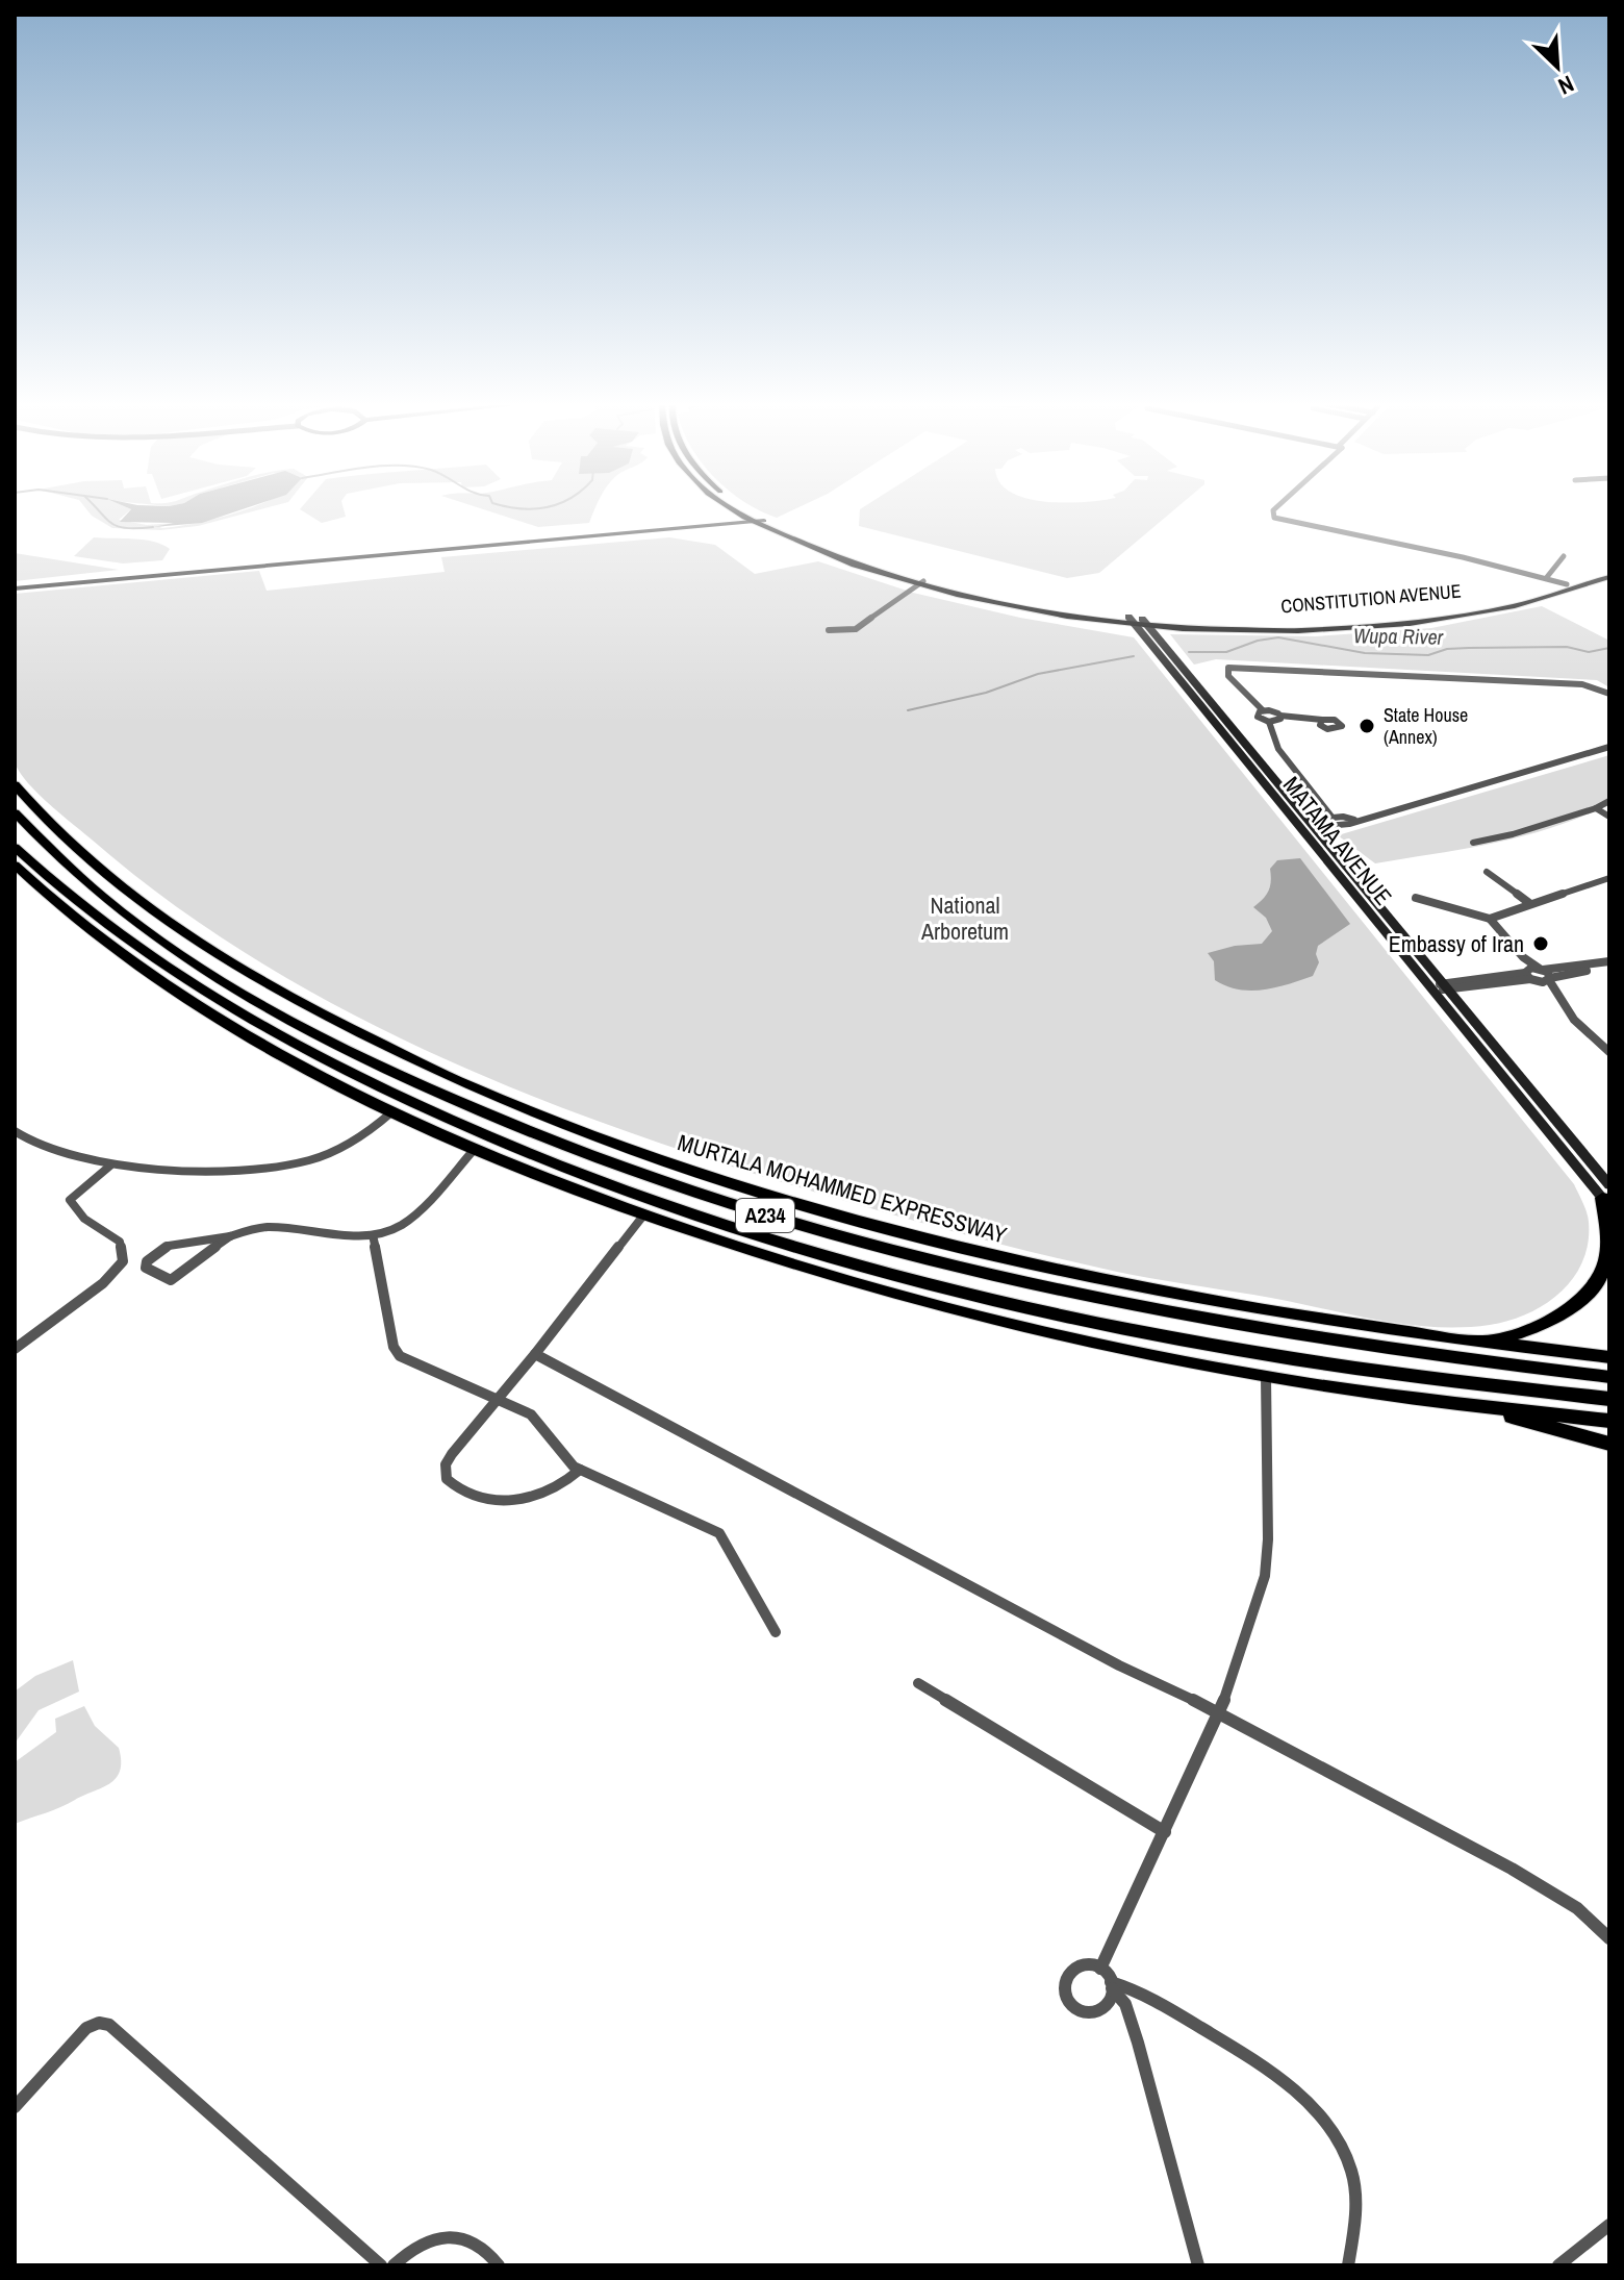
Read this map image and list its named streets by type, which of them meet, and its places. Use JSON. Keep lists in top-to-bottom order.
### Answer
{
  "streets": {
    "highway": ["MURTALA MOHAMMED EXPRESSWAY", "A234"],
    "main road": ["CONSTITUTION AVENUE", "MATAMA AVENUE"]
  },
  "crossings": [
    ["CONSTITUTION AVENUE", "MATAMA AVENUE"]
  ],
  "water": ["Wupa River"],
  "parks": ["National Arboretum"],
  "places": ["State House (Annex)", "Embassy of Iran"],
  "north": "bottom right"
}
